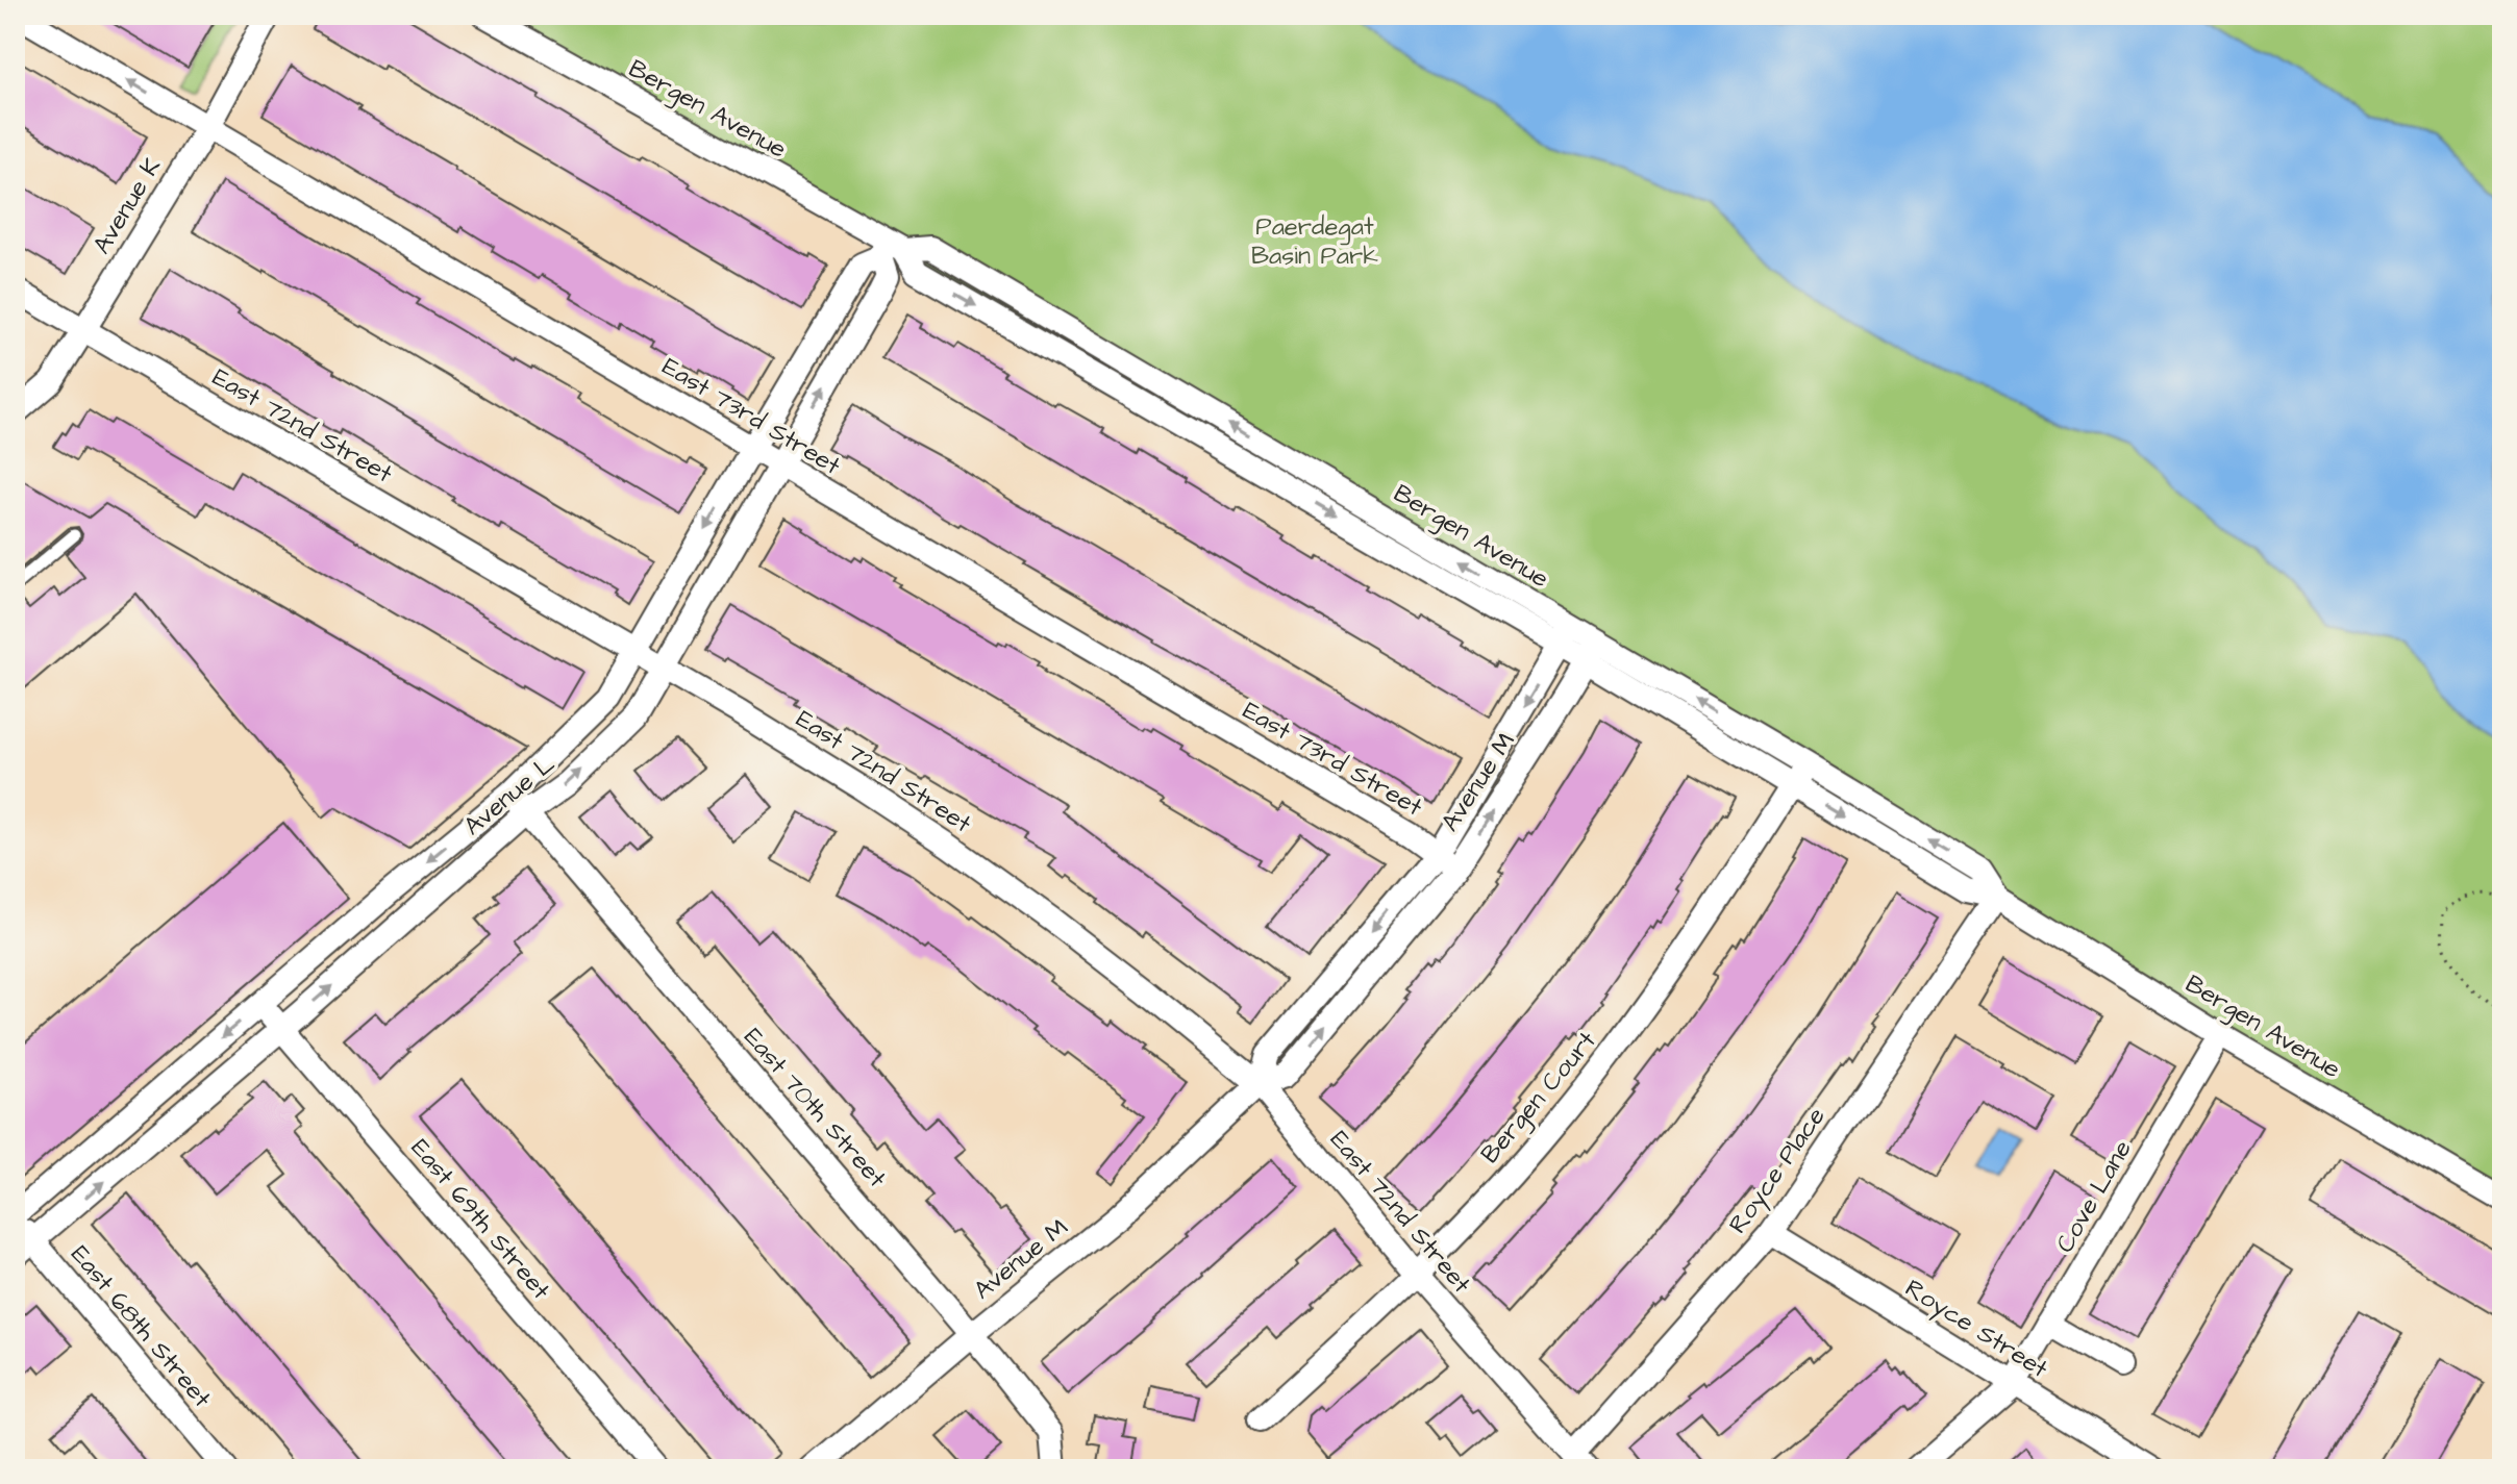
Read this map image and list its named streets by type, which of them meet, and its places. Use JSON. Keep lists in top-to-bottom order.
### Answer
{
  "streets": {
    "street": [
      "Bergen Avenue",
      "Avenue K",
      "East 73rd Street",
      "East 72nd Street",
      "Avenue M",
      "Avenue L",
      "Bergen Court",
      "East 70th Street",
      "Royce Place",
      "Cove Lane",
      "East 69th Street",
      "East 68th Street",
      "Royce Street"
    ]
  },
  "crossings": [
    ["Bergen Avenue", "Avenue M"],
    ["Bergen Avenue", "Avenue L"],
    ["Bergen Avenue", "Bergen Court"],
    ["Bergen Avenue", "Royce Place"],
    ["Bergen Avenue", "Cove Lane"],
    ["Avenue K", "East 73rd Street"],
    ["Avenue K", "East 72nd Street"],
    ["East 73rd Street", "Avenue M"],
    ["East 73rd Street", "Avenue L"],
    ["East 72nd Street", "Avenue M"],
    ["East 72nd Street", "Avenue L"],
    ["East 72nd Street", "Bergen Court"],
    ["East 72nd Street", "Royce Place"],
    ["Avenue M", "East 70th Street"],
    ["Avenue L", "East 70th Street"],
    ["Avenue L", "East 69th Street"],
    ["Avenue L", "East 68th Street"],
    ["Royce Place", "Royce Street"],
    ["Cove Lane", "Royce Street"]
  ],
  "parks": ["Paerdegat Basin Park"]
}
